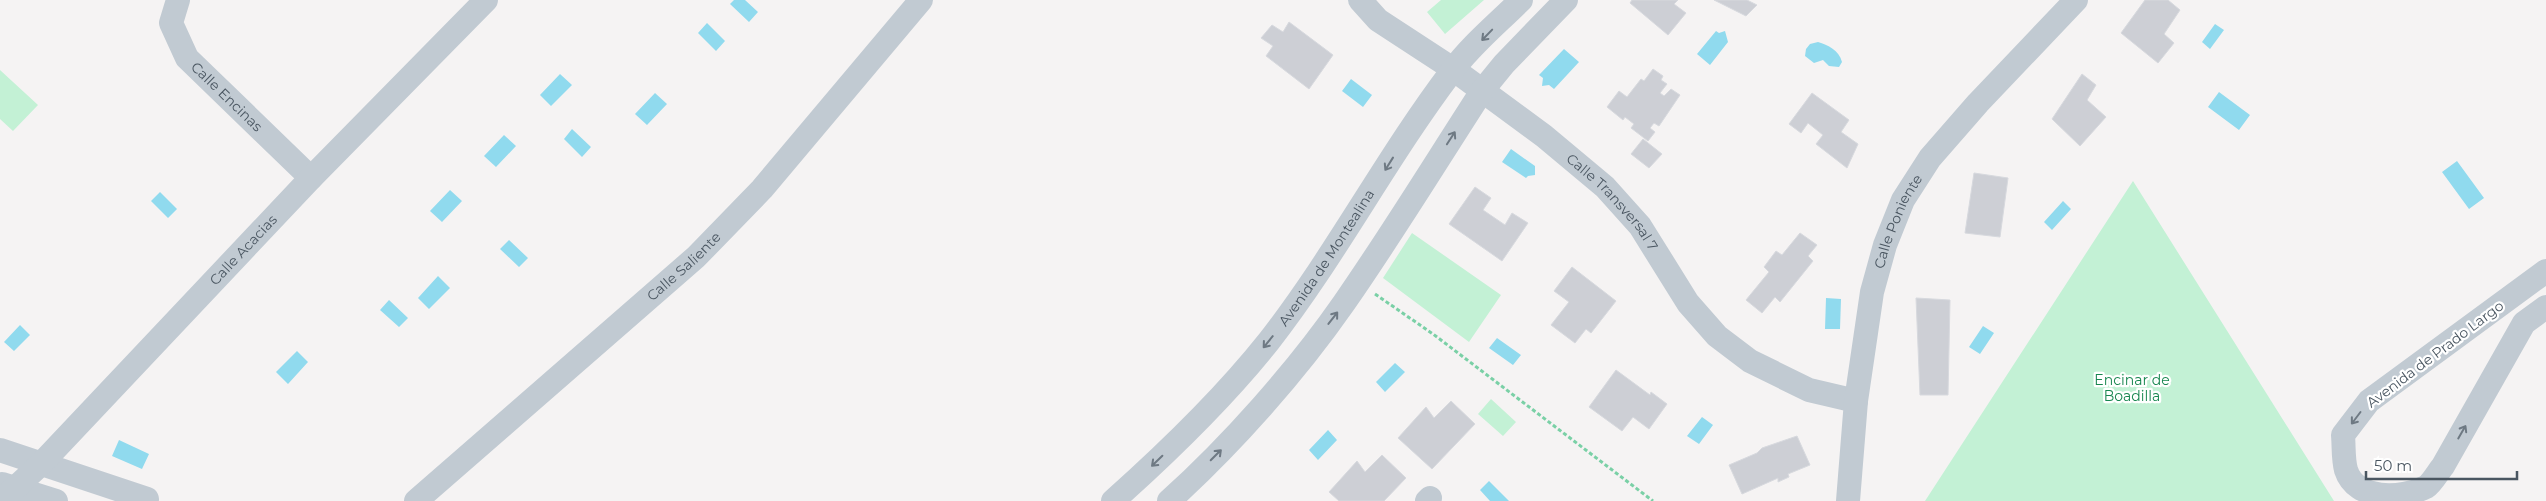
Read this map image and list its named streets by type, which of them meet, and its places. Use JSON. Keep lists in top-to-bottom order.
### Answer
{
  "streets": {
    "street": [
      "Calle Encinas",
      "Calle Transversal 7",
      "Calle Poniente",
      "Calle Acacias",
      "Avenida de Montealina",
      "Calle Saliente",
      "Avenida de Prado Largo"
    ]
  },
  "crossings": [
    ["Calle Encinas", "Calle Acacias"],
    ["Calle Transversal 7", "Calle Poniente"],
    ["Calle Transversal 7", "Avenida de Montealina"]
  ],
  "parks": ["Encinar de Boadilla"],
  "scale_bar": "50 m"
}
